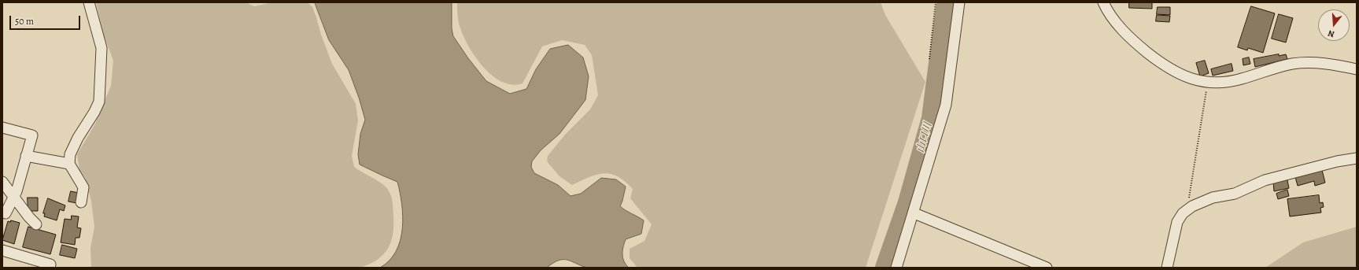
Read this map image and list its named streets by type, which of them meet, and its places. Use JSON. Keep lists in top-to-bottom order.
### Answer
{
  "water": ["山口川"],
  "scale_bar": "50 m",
  "north": "bottom"
}
